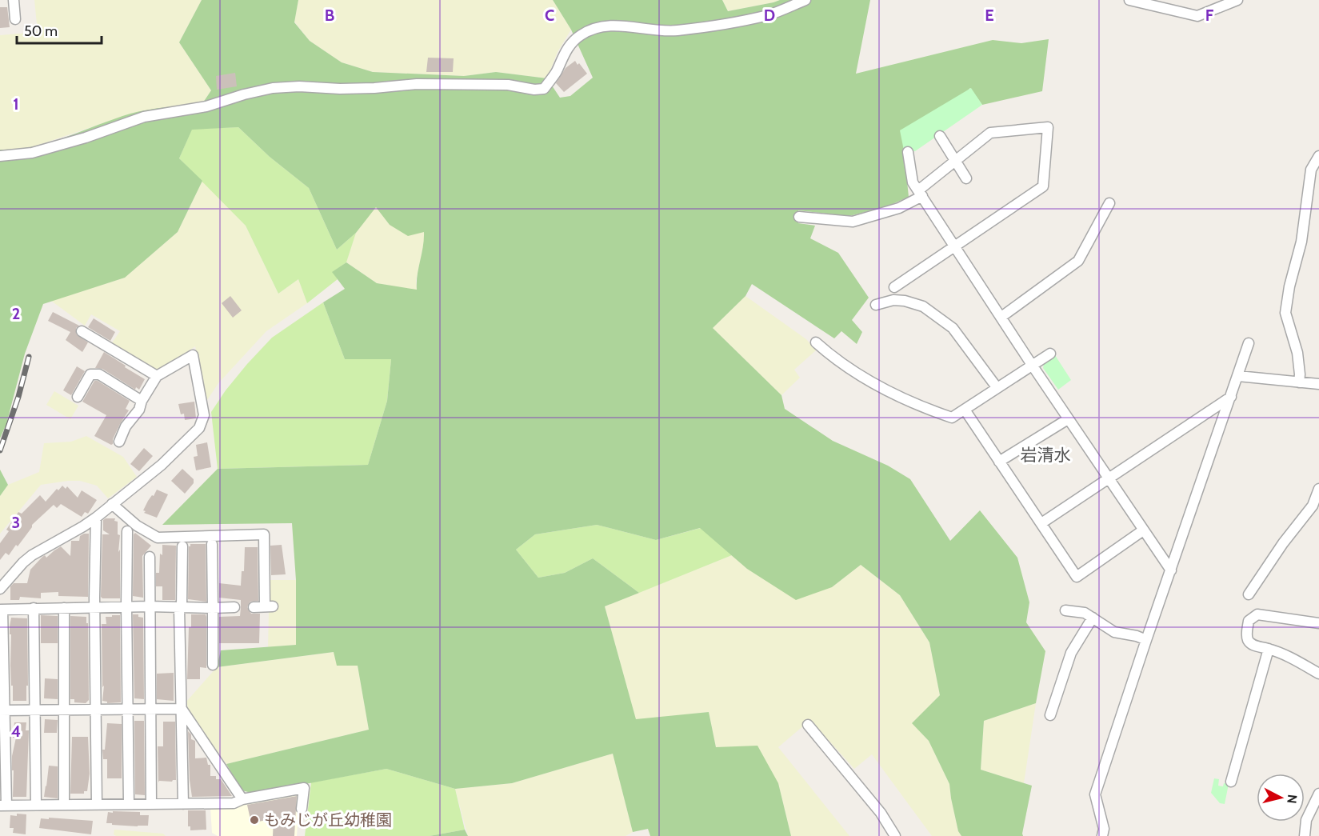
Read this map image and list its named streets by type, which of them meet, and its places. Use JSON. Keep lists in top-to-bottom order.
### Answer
{
  "districts": ["岩清水"],
  "places": ["もみじが丘幼稚園"],
  "scale_bar": "50 m",
  "north": "right",
  "grid": {
    "columns": [
      "B",
      "C",
      "D",
      "E",
      "F"
    ],
    "rows": [
      "1",
      "2",
      "3",
      "4"
    ]
  }
}
